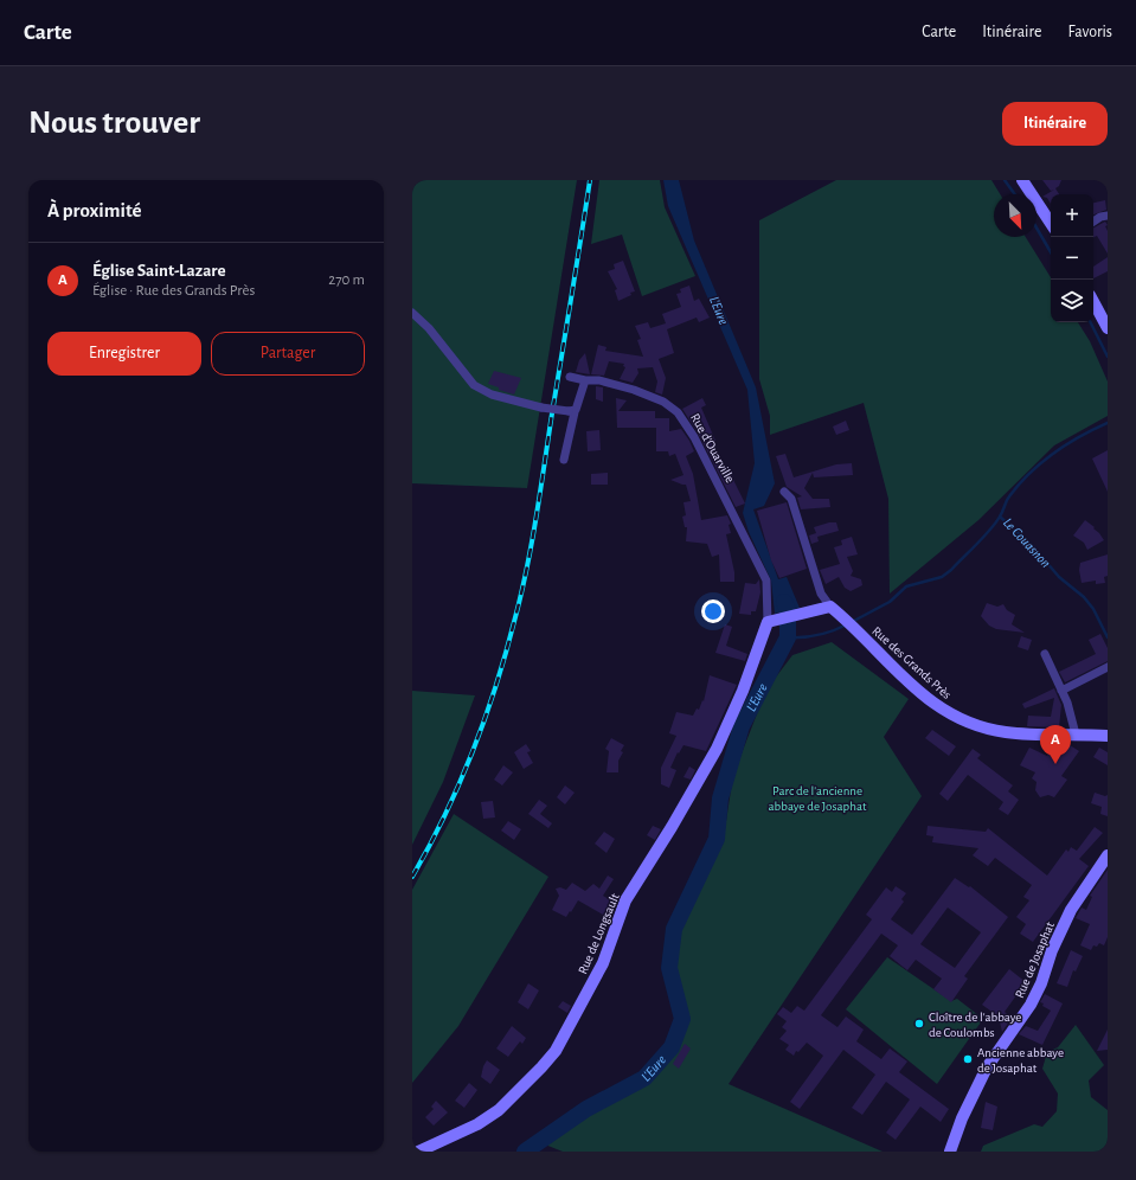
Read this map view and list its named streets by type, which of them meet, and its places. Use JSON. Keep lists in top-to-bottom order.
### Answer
{
  "streets": {
    "street": [
      "Rue d'Ouarville",
      "Rue des Grands Près",
      "Rue de Longsault",
      "Rue de Josaphat"
    ]
  },
  "crossings": [
    ["Rue d'Ouarville", "Rue de Longsault"]
  ],
  "water": ["L'Eure", "Le Couasnon"],
  "parks": ["Parc de l'ancienne abbaye de Josaphat"],
  "places": ["Cloître de l'abbaye de Coulombs", "Ancienne abbaye de Josaphat"],
  "north": "bottom right",
  "page": {
    "header": "Carte",
    "nav": ["Carte", "Itinéraire", "Favoris"],
    "buttons": [
      "Itinéraire",
      ["Enregistrer", "Partager"]
    ],
    "title": "Nous trouver",
    "heading": "À proximité",
    "map_buttons": ["+", "−"],
    "list": [
      {
        "mark": "A",
        "name": "Église Saint-Lazare",
        "note": "Église · Rue des Grands Près",
        "value": "270 m"
      }
    ],
    "pins": "A"
  }
}
